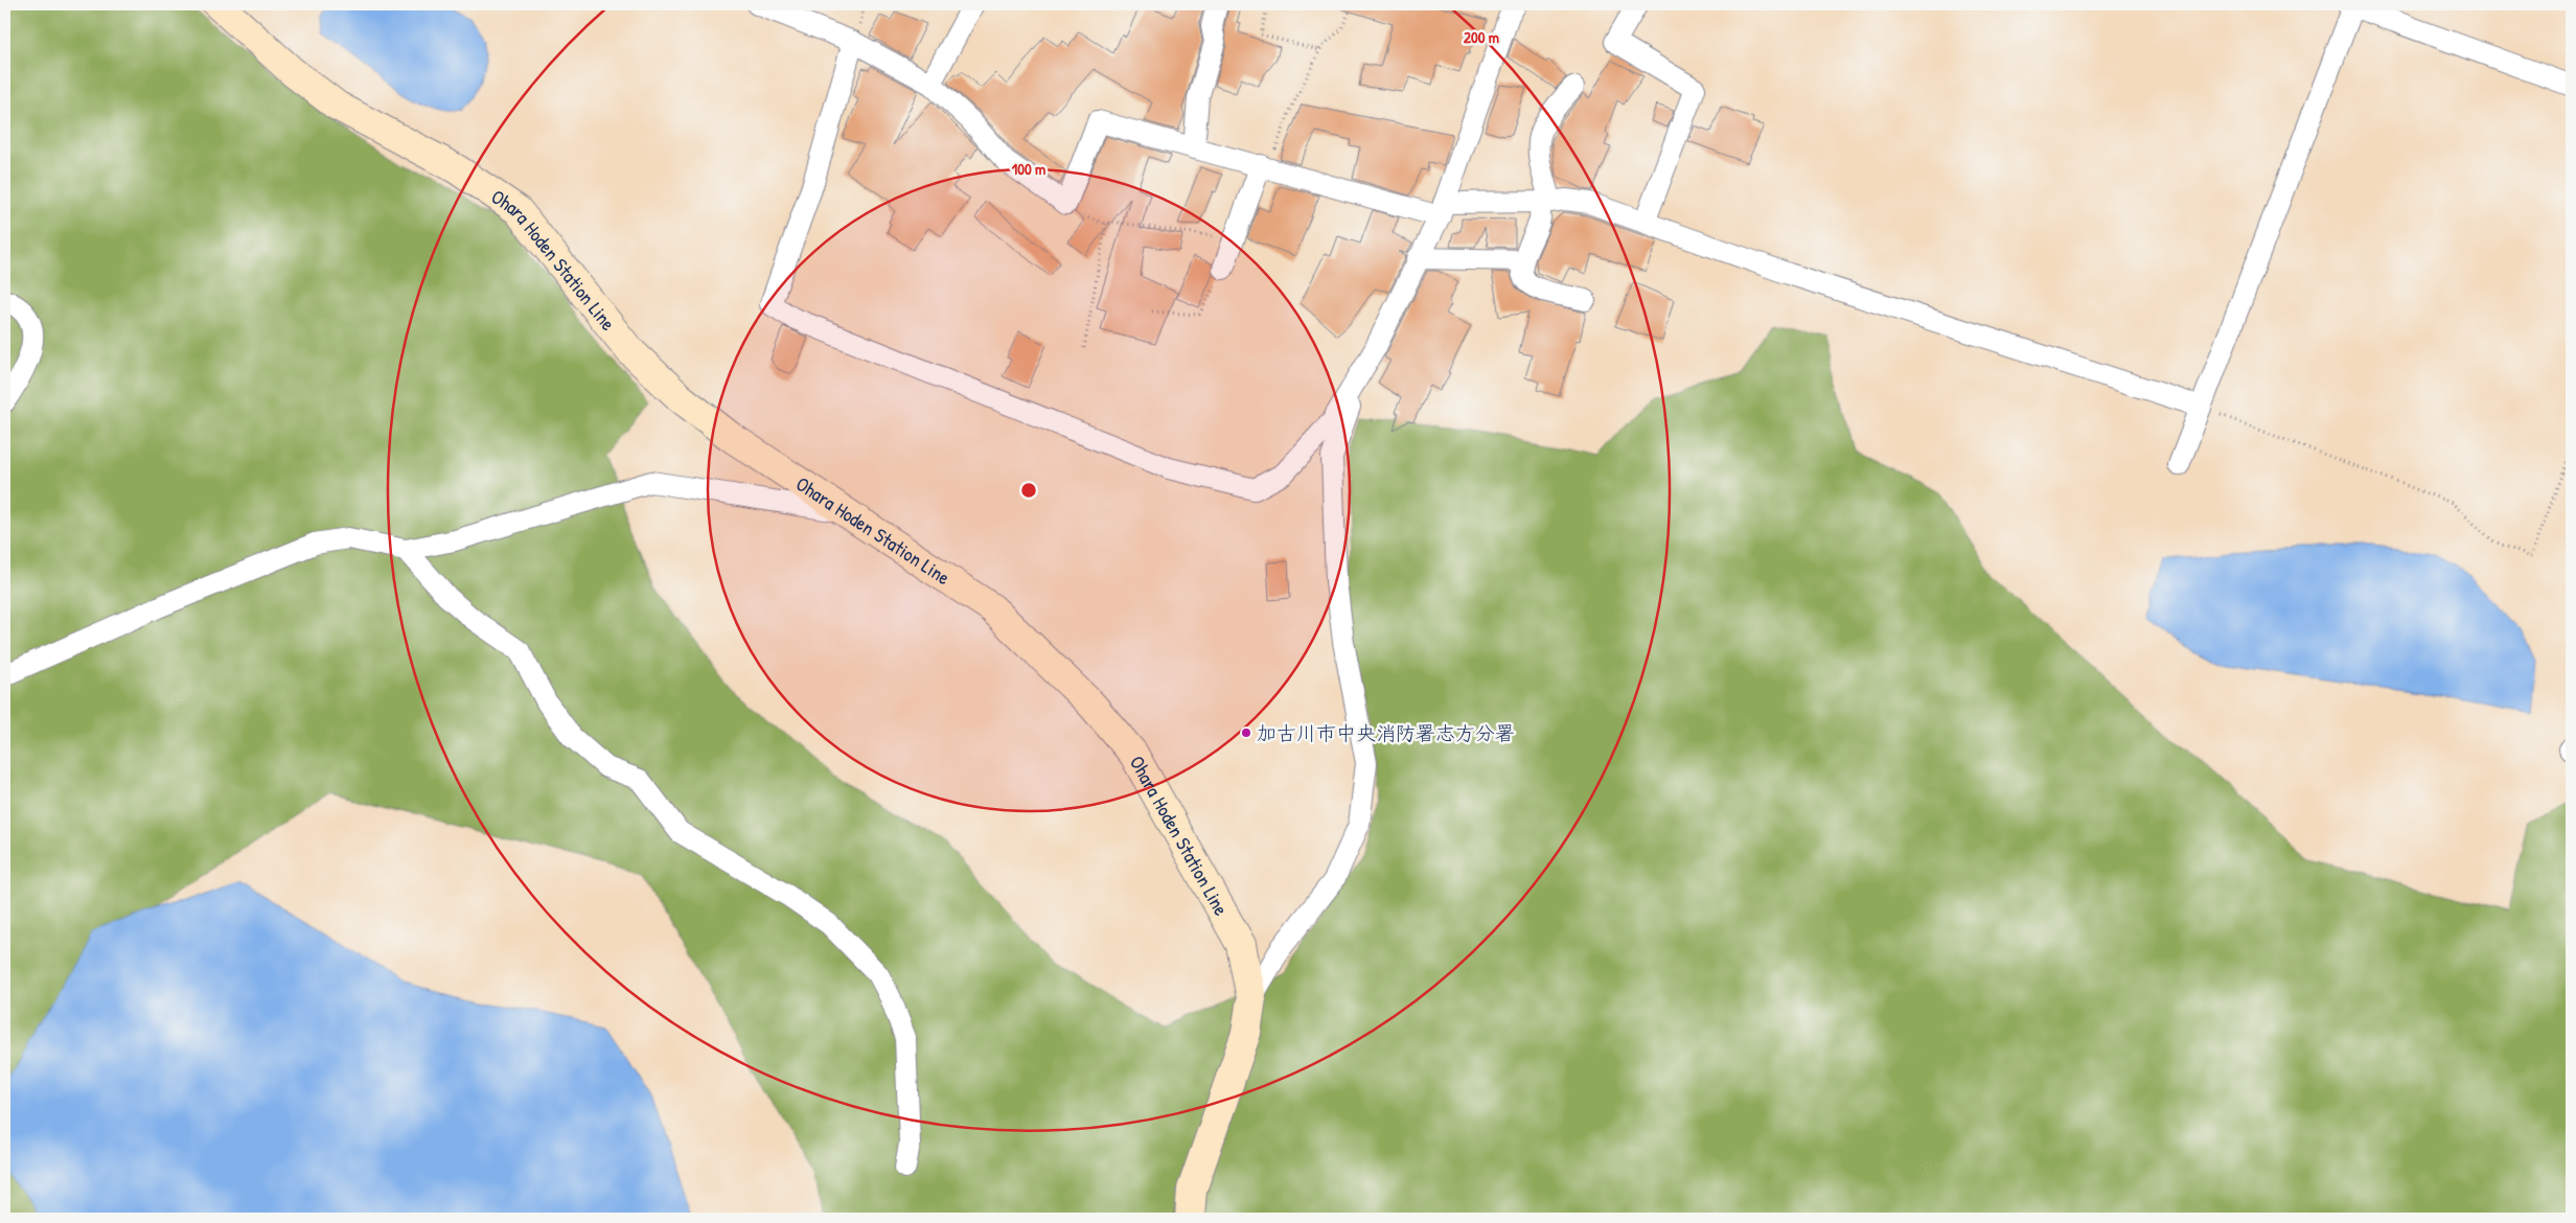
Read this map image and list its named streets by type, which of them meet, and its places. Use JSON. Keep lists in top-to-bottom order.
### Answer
{
  "streets": {
    "main road": ["Ohara Hoden Station Line"]
  },
  "places": ["加古川市中央消防署志方分署"],
  "rings": ["200 m", "100 m"]
}
